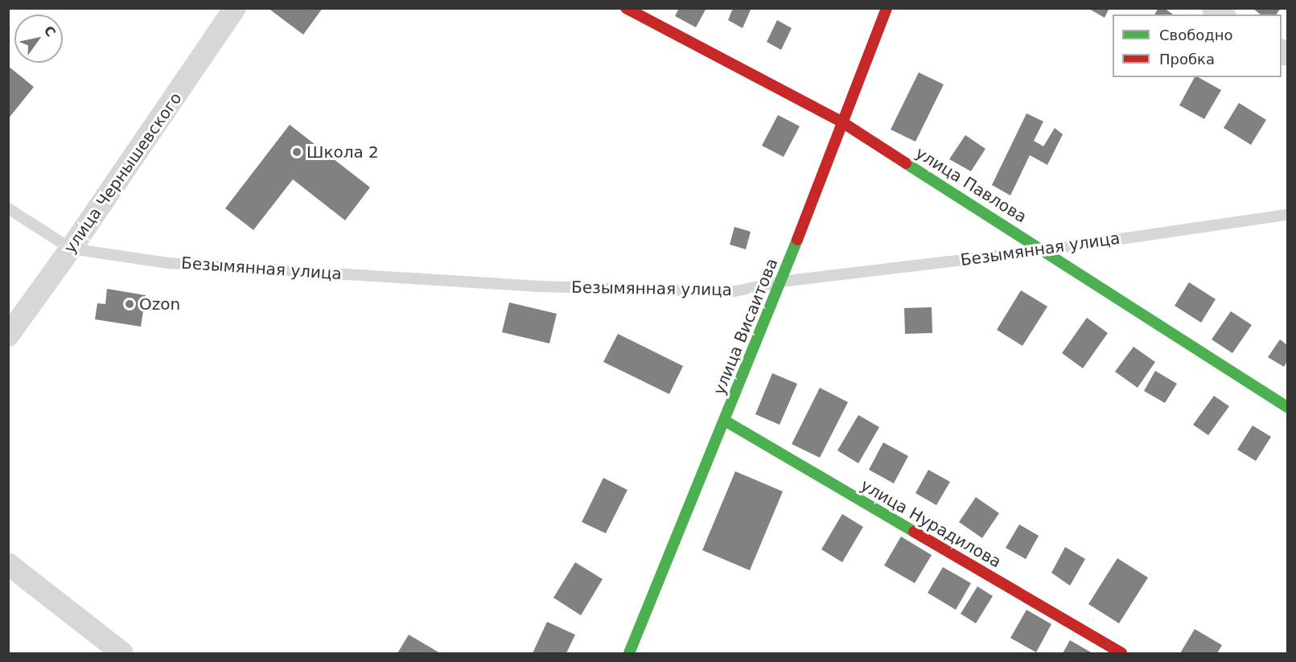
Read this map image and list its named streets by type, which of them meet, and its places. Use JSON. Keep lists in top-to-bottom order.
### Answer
{
  "streets": {
    "street": [
      "улица Чернышевского",
      "улица Павлова",
      "улица Висаитова",
      "улица Нурадилова"
    ],
    "lane": ["Безымянная улица"]
  },
  "crossings": [
    ["улица Чернышевского", "Безымянная улица"],
    ["улица Павлова", "Безымянная улица"],
    ["улица Павлова", "улица Висаитова"],
    ["Безымянная улица", "улица Висаитова"],
    ["улица Висаитова", "улица Нурадилова"]
  ],
  "places": ["Школа 2", "Ozon"],
  "legend": ["Свободно", "Пробка"],
  "north": "top right"
}
